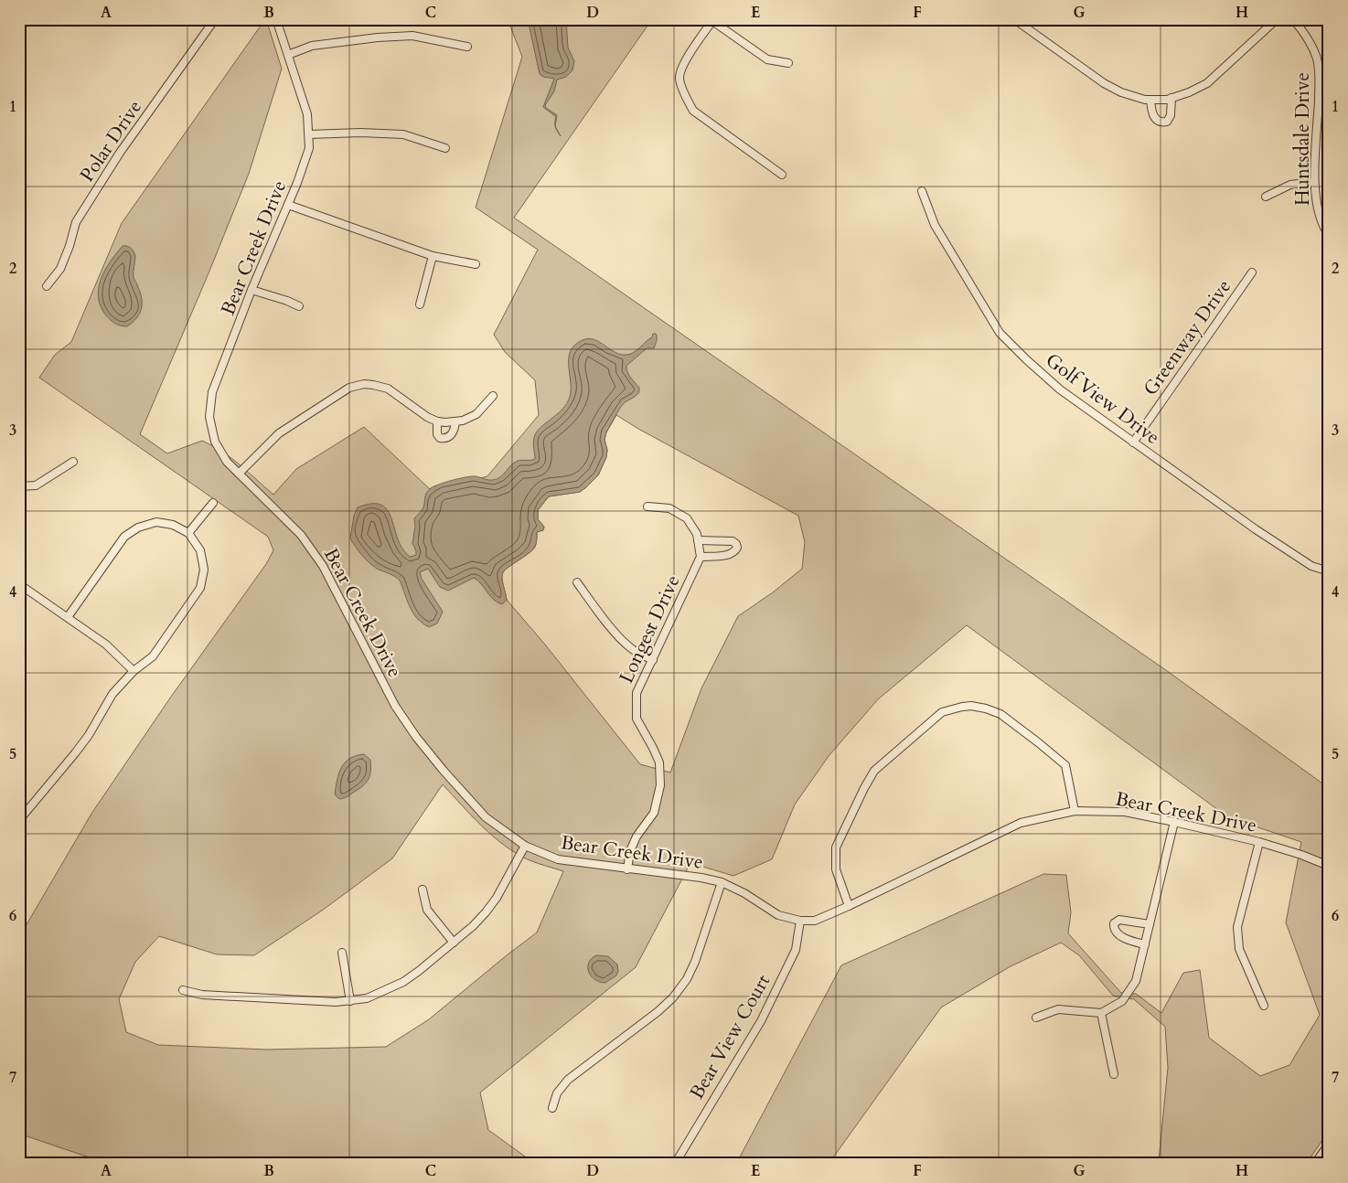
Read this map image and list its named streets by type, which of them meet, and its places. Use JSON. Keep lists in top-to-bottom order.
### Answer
{
  "streets": {
    "street": [
      "Huntsdale Drive",
      "Polar Drive",
      "Bear Creek Drive",
      "Greenway Drive",
      "Golf View Drive",
      "Longest Drive",
      "Bear View Court"
    ]
  },
  "crossings": [
    ["Bear Creek Drive", "Longest Drive"],
    ["Bear Creek Drive", "Bear View Court"],
    ["Greenway Drive", "Golf View Drive"]
  ],
  "grid": {
    "columns": [
      "A",
      "B",
      "C",
      "D",
      "E",
      "F",
      "G",
      "H"
    ],
    "rows": [
      "1",
      "2",
      "3",
      "4",
      "5",
      "6",
      "7"
    ]
  }
}
